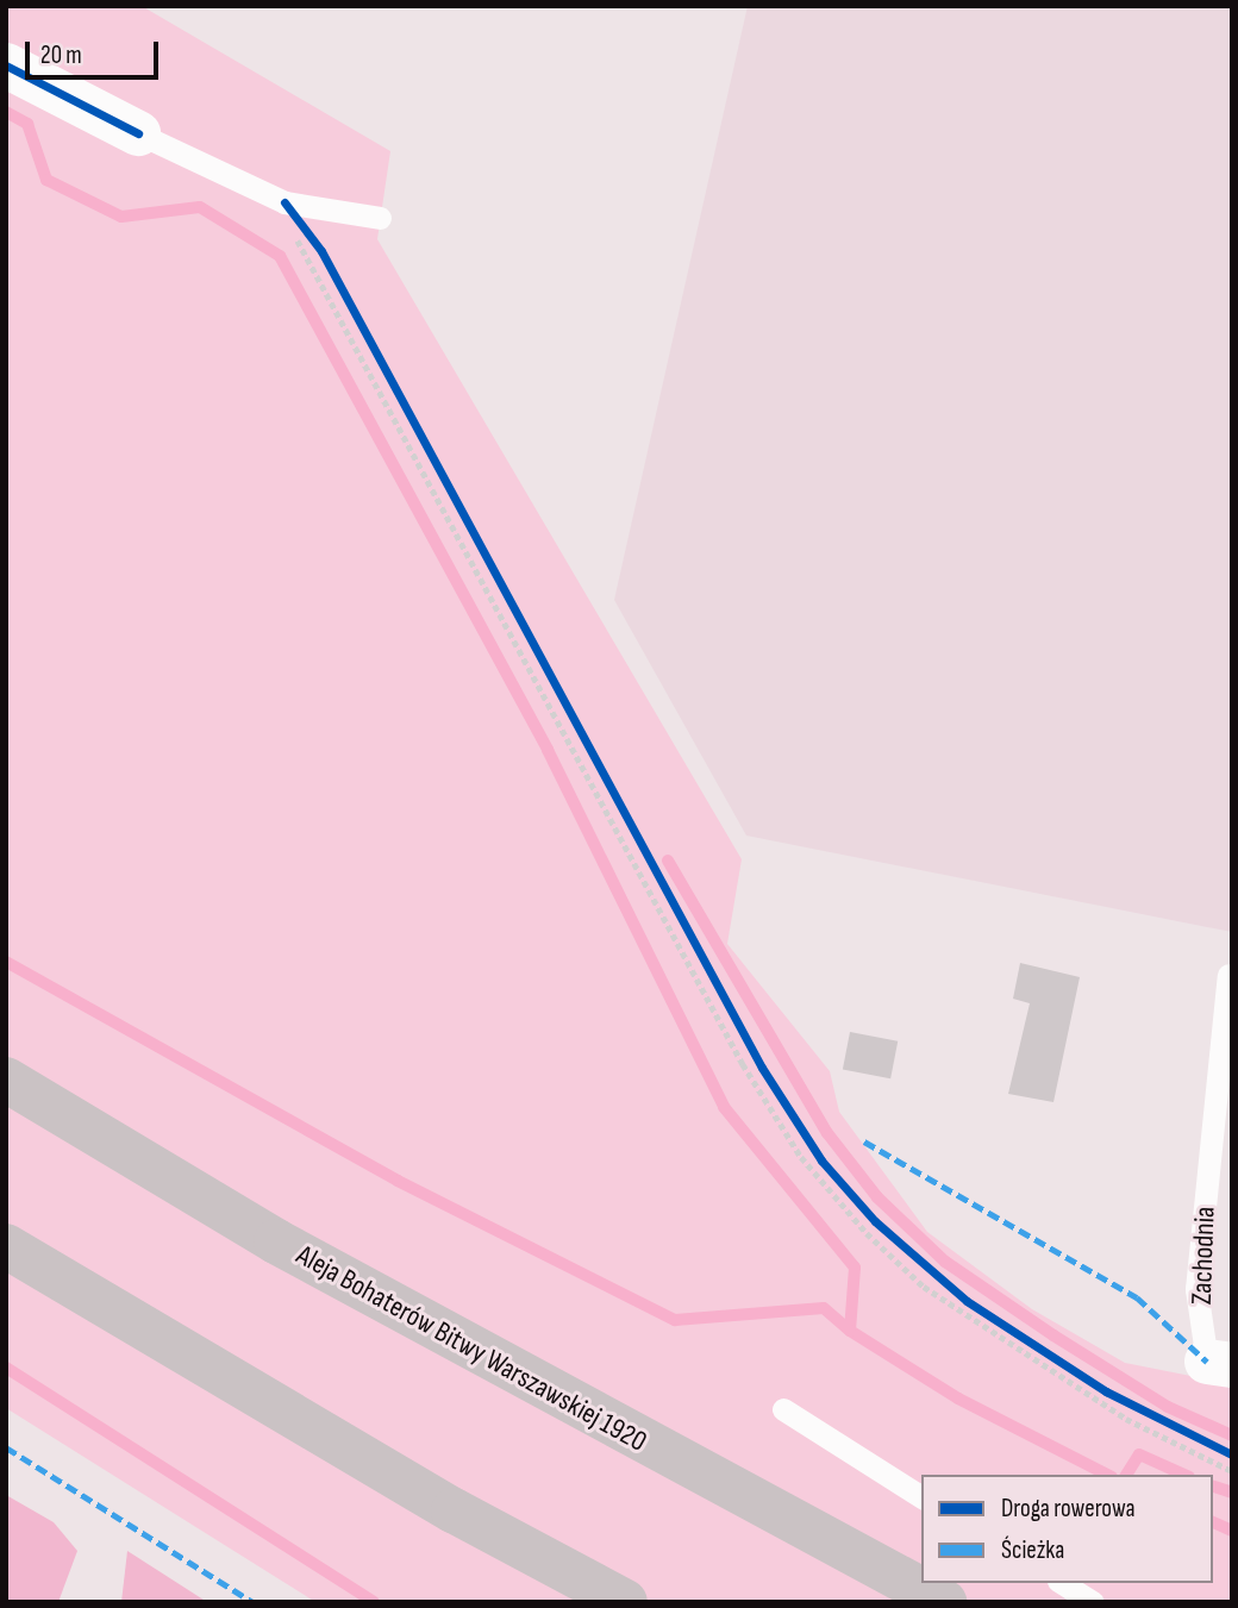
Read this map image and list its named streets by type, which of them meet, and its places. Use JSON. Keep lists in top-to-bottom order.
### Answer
{
  "streets": {
    "highway": ["Aleja Bohaterów Bitwy Warszawskiej 1920"],
    "lane": ["Zachodnia"]
  },
  "legend": ["Droga rowerowa", "Ścieżka"],
  "scale_bar": "20 m"
}
